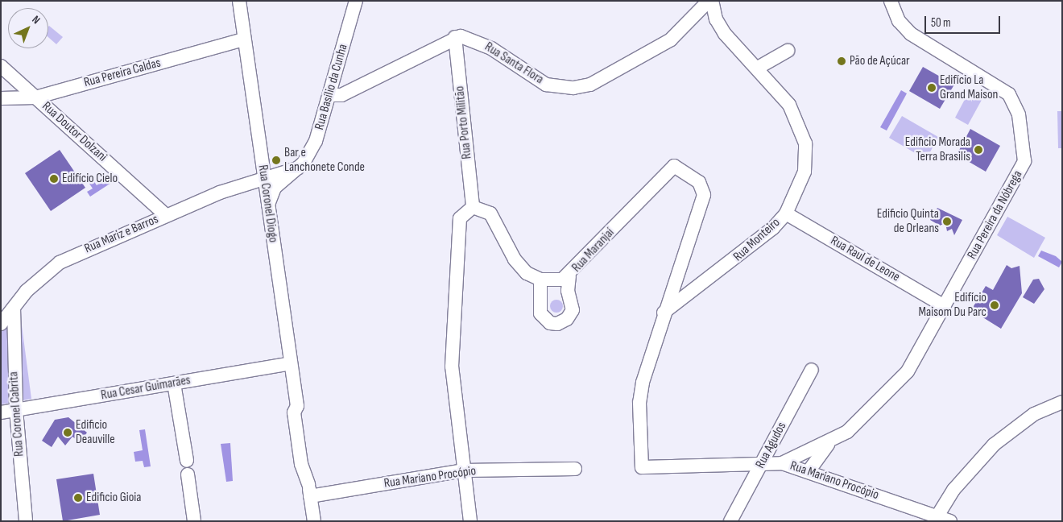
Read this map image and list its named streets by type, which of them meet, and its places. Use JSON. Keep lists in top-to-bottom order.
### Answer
{
  "streets": {
    "street": [
      "Rua Santa Flora",
      "Rua Pereira Caldas",
      "Rua Basílio da Cunha",
      "Rua Porto Militão",
      "Rua Doutor Dolzani",
      "Rua Coronel Diogo",
      "Rua Pereira da Nóbrega",
      "Rua Mariz e Barros",
      "Rua Monteiro",
      "Rua Maranjaí",
      "Rua Raul de Leone",
      "Rua Cesar Guimarães",
      "Rua Coronel Cabrita",
      "Rua Agudos",
      "Rua Mariano Procópio"
    ]
  },
  "crossings": [
    ["Rua Santa Flora", "Rua Porto Militão"],
    ["Rua Pereira Caldas", "Rua Doutor Dolzani"],
    ["Rua Pereira Caldas", "Rua Coronel Diogo"],
    ["Rua Basílio da Cunha", "Rua Coronel Diogo"],
    ["Rua Doutor Dolzani", "Rua Mariz e Barros"],
    ["Rua Coronel Diogo", "Rua Mariz e Barros"],
    ["Rua Coronel Diogo", "Rua Cesar Guimarães"],
    ["Rua Coronel Diogo", "Rua Mariano Procópio"],
    ["Rua Pereira da Nóbrega", "Rua Raul de Leone"],
    ["Rua Pereira da Nóbrega", "Rua Mariano Procópio"],
    ["Rua Mariz e Barros", "Rua Coronel Cabrita"],
    ["Rua Monteiro", "Rua Maranjaí"],
    ["Rua Monteiro", "Rua Raul de Leone"],
    ["Rua Maranjaí", "Rua Mariano Procópio"],
    ["Rua Cesar Guimarães", "Rua Coronel Cabrita"],
    ["Rua Agudos", "Rua Mariano Procópio"]
  ],
  "places": [
    "Pão de Açúcar",
    "Edifício La Grand Maison",
    "Edificio Morada Terra Brasilis",
    "Bar e Lanchonete Conde",
    "Edifício Cielo",
    "Edificio Quinta de Orleans",
    "Edifício Maisom Du Parc",
    "Edificio Deauville",
    "Edificio Gioia"
  ],
  "scale_bar": "50 m",
  "north": "top right"
}
